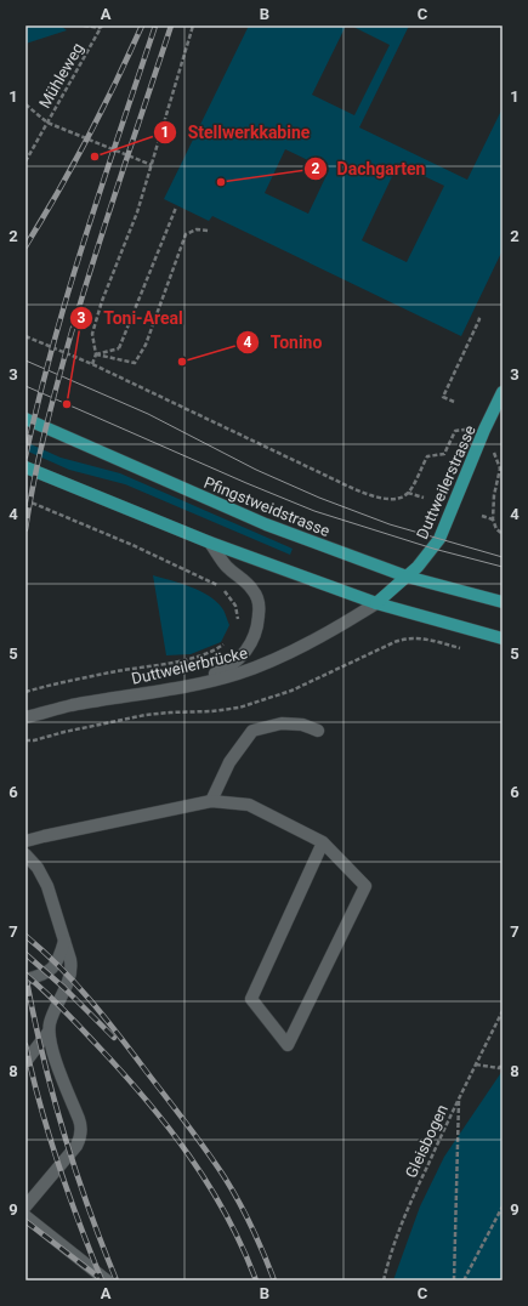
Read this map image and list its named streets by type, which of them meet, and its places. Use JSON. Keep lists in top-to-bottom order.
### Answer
{
  "streets": {
    "main road": ["Duttweilerstrasse", "Pfingstweidstrasse"],
    "street": ["Duttweilerbrücke"],
    "path": ["Mühleweg", "Gleisbogen"]
  },
  "crossings": [
    ["Duttweilerstrasse", "Pfingstweidstrasse"],
    ["Duttweilerstrasse", "Duttweilerbrücke"]
  ],
  "places": [
    "Stellwerkkabine",
    "Dachgarten",
    "Tonino",
    "Toni-Areal"
  ],
  "grid": {
    "columns": ["A", "B", "C"],
    "rows": [
      "1",
      "2",
      "3",
      "4",
      "5",
      "6",
      "7",
      "8",
      "9"
    ]
  }
}
